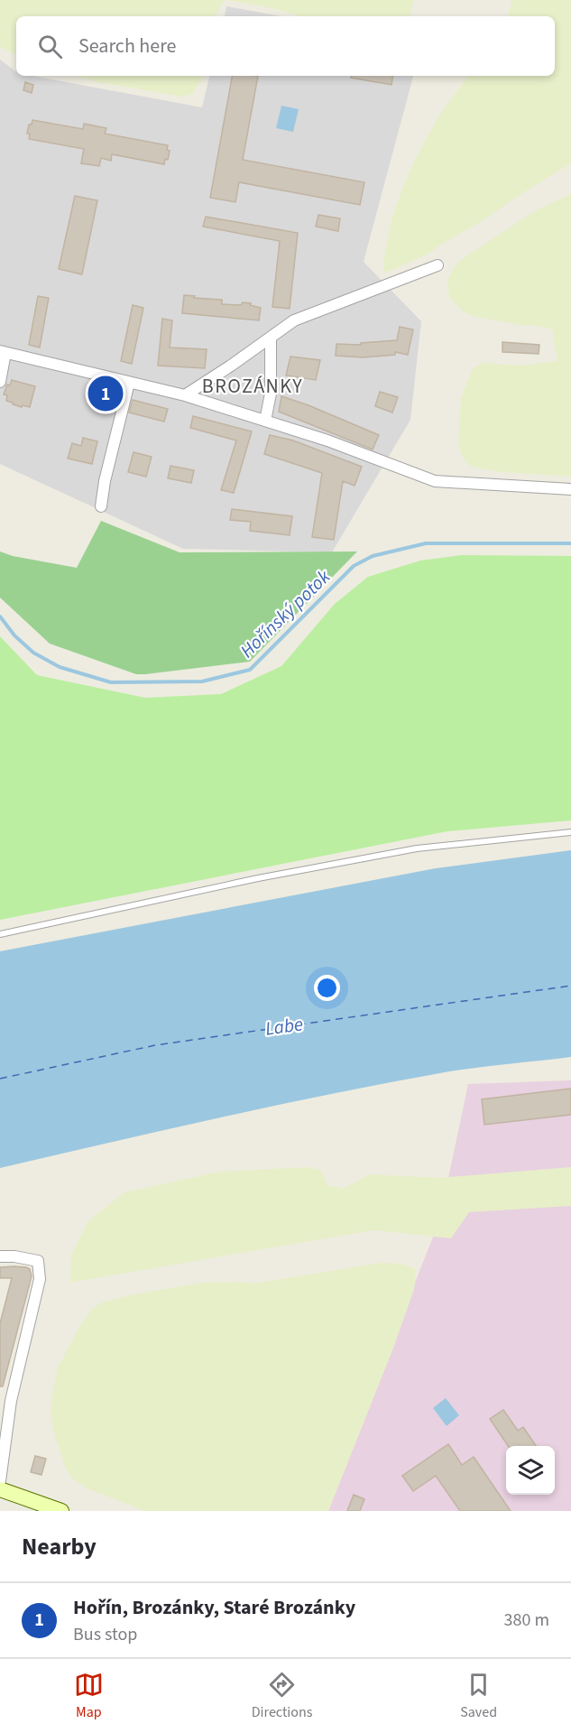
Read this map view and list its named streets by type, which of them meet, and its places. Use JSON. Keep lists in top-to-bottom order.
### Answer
{
  "districts": ["BROZÁNKY"],
  "water": ["Hořínský potok", "Labe"],
  "page": {
    "search": "Search here",
    "pins": "1",
    "heading": "Nearby",
    "list": [
      {
        "mark": "1",
        "name": "Hořín, Brozánky, Staré Brozánky",
        "note": "Bus stop",
        "value": "380 m"
      }
    ],
    "nav": ["Map", "Directions", "Saved"]
  }
}
